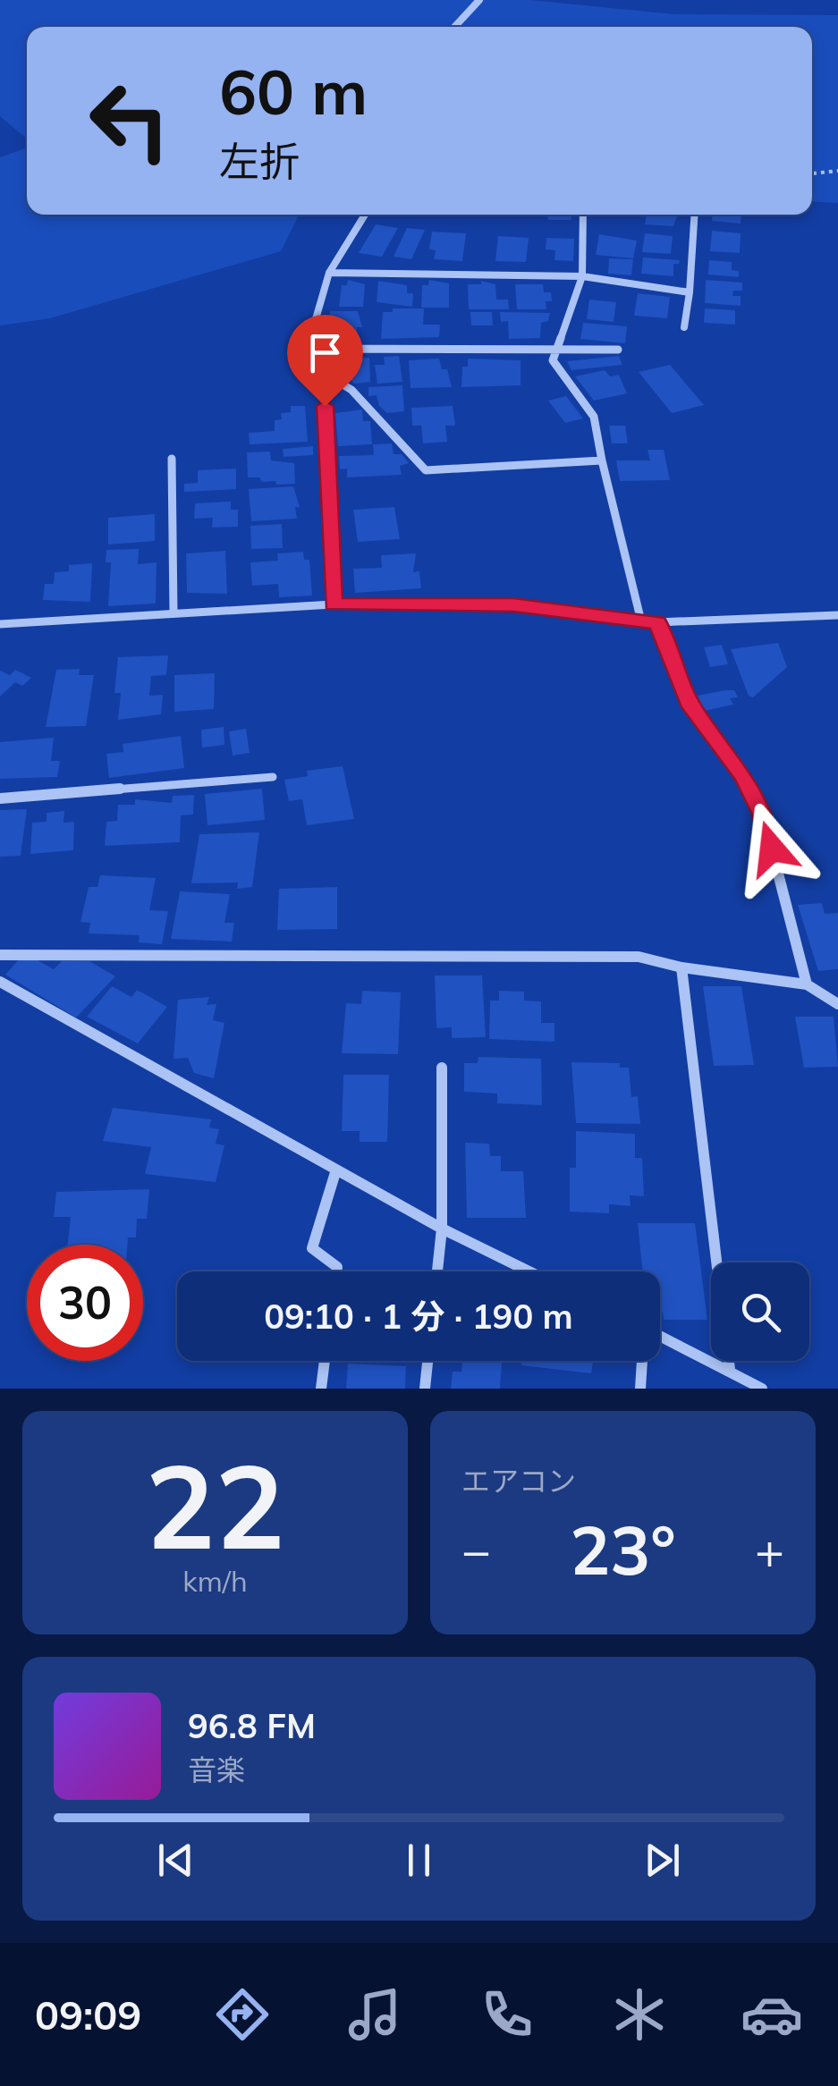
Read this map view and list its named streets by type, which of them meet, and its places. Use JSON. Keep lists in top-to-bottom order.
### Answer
{
  "page": {
    "turn": ["60 m", "左折"],
    "limit": "30",
    "trip": "09:10 · 1 分 · 190 m",
    "tile": [
      ["22", "km/h"],
      "エアコン"
    ],
    "heat": ["−", "23°", "+"],
    "song": ["96.8 FM", "音楽"],
    "tabs": "09:09"
  }
}
